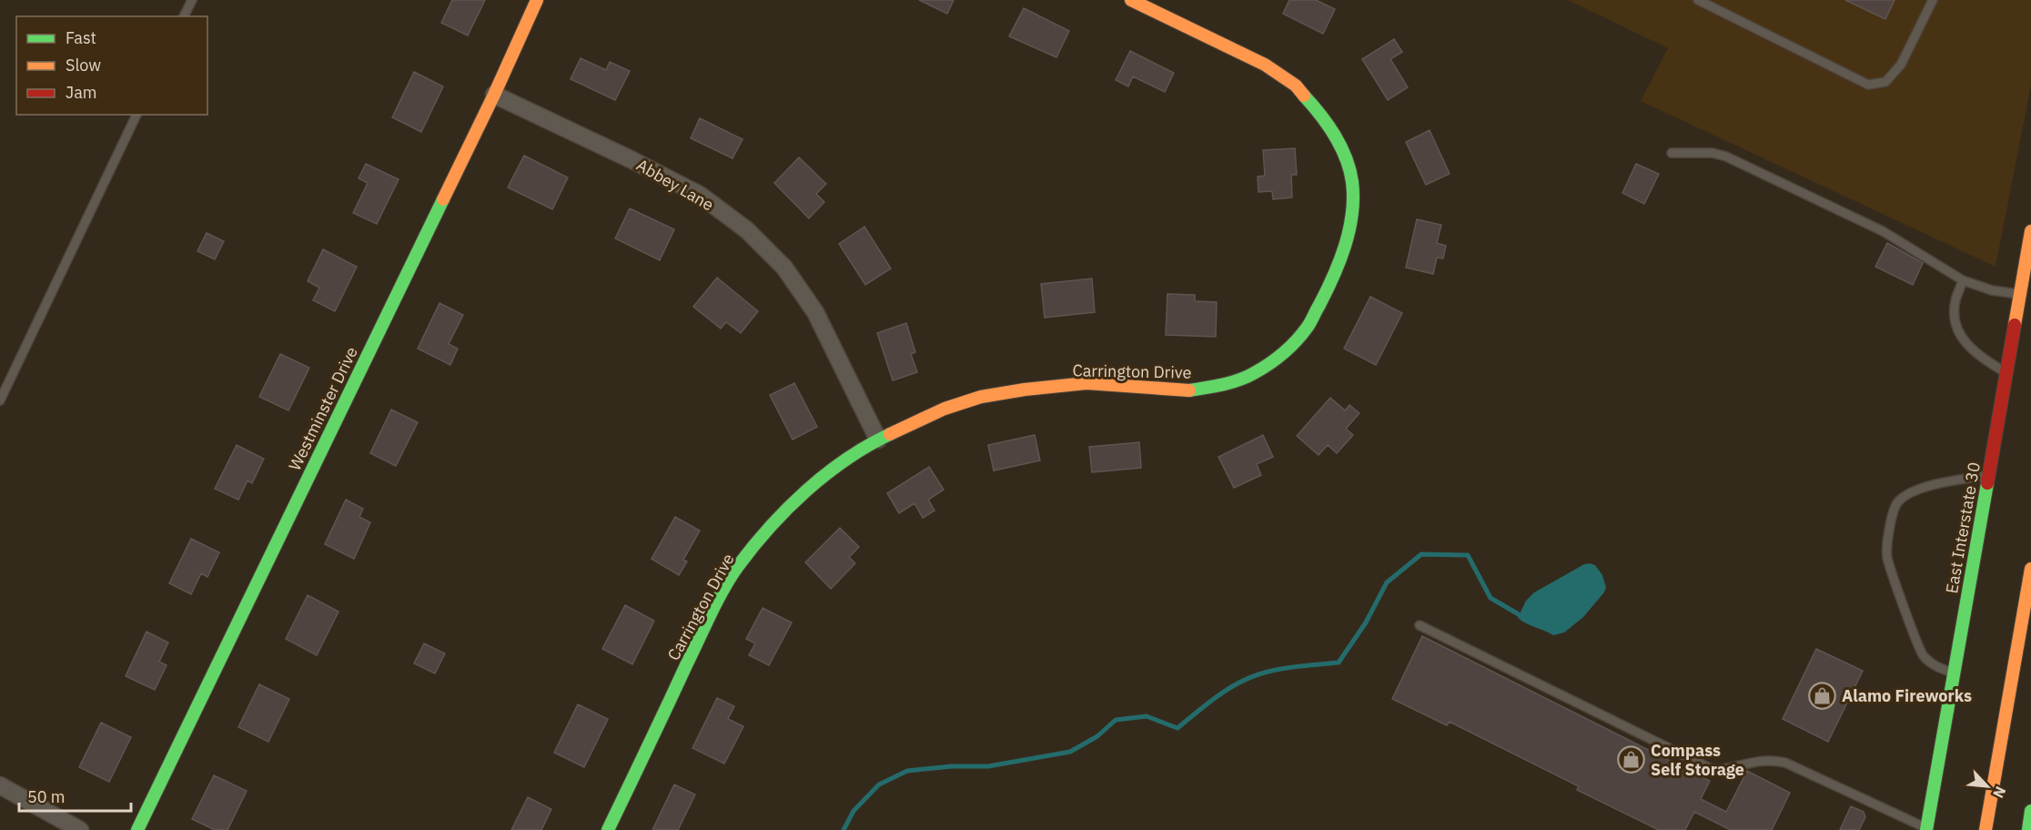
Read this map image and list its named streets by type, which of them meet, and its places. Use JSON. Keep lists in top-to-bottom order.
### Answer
{
  "streets": {
    "main road": ["Carrington Drive", "Westminster Drive", "East Interstate 30"],
    "street": ["Abbey Lane"]
  },
  "crossings": [
    ["Abbey Lane", "Carrington Drive"],
    ["Abbey Lane", "Westminster Drive"]
  ],
  "places": {
    "shop": ["Alamo Fireworks", "Compass Self Storage"]
  },
  "legend": ["Fast", "Slow", "Jam"],
  "scale_bar": "50 m",
  "north": "bottom right"
}
